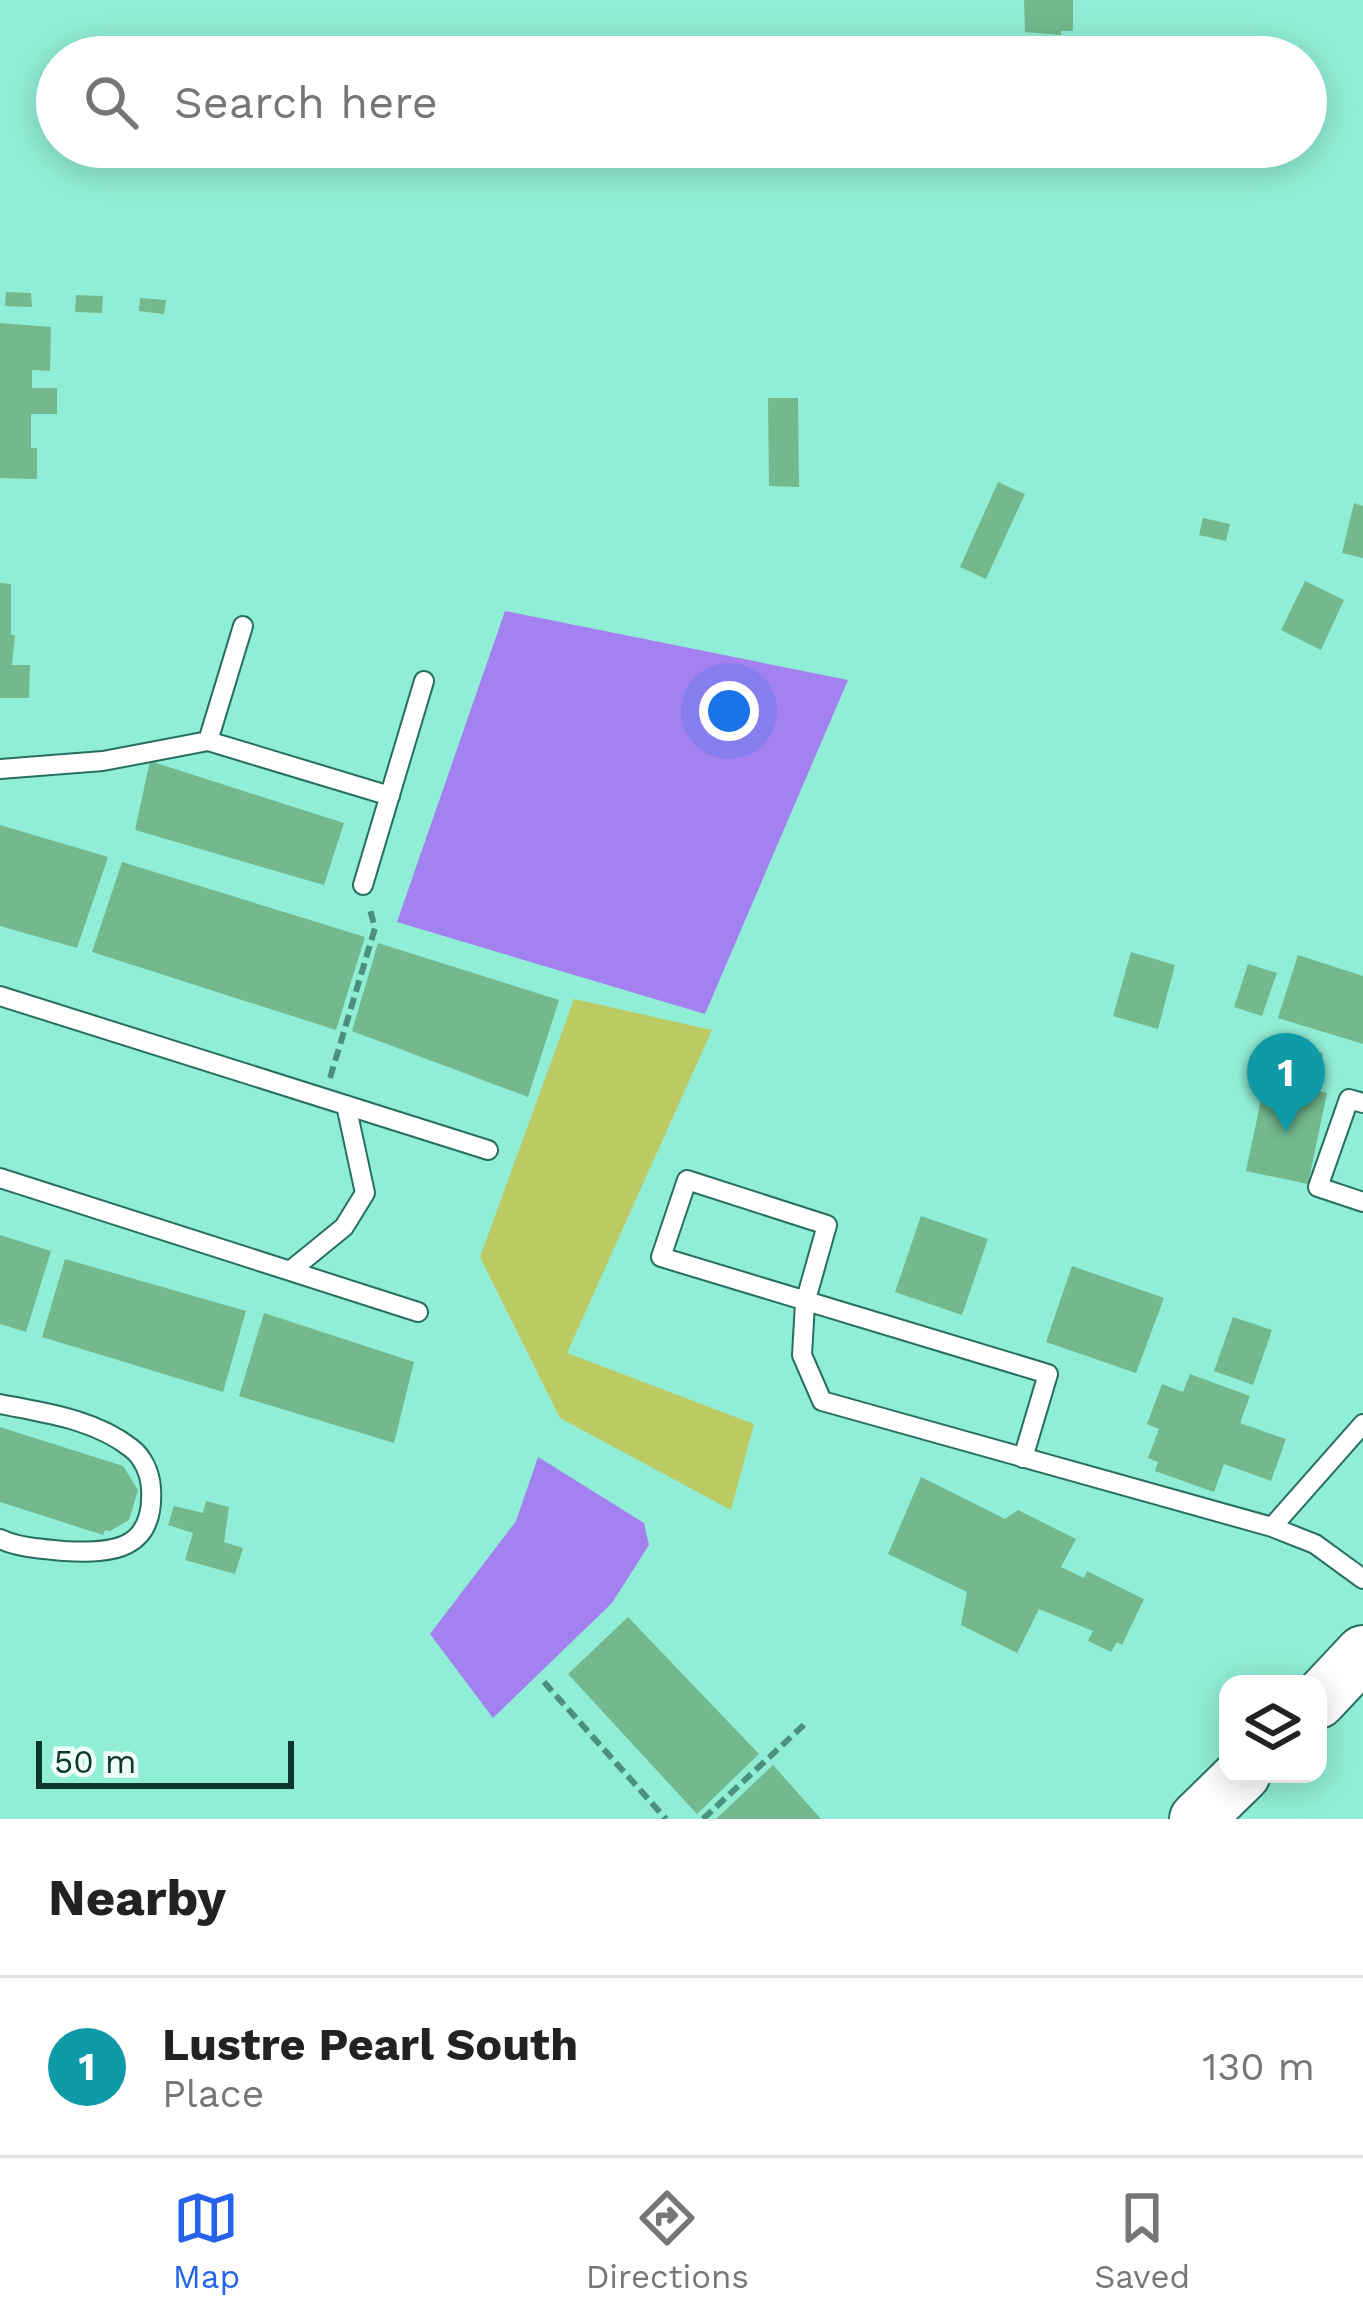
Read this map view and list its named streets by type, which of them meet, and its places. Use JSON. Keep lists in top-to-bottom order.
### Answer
{
  "scale_bar": "50 m",
  "page": {
    "search": "Search here",
    "pins": "1",
    "scale": "50 m",
    "heading": "Nearby",
    "list": [
      {
        "mark": "1",
        "name": "Lustre Pearl South",
        "note": "Place",
        "value": "130 m"
      }
    ],
    "nav": ["Map", "Directions", "Saved"]
  }
}
